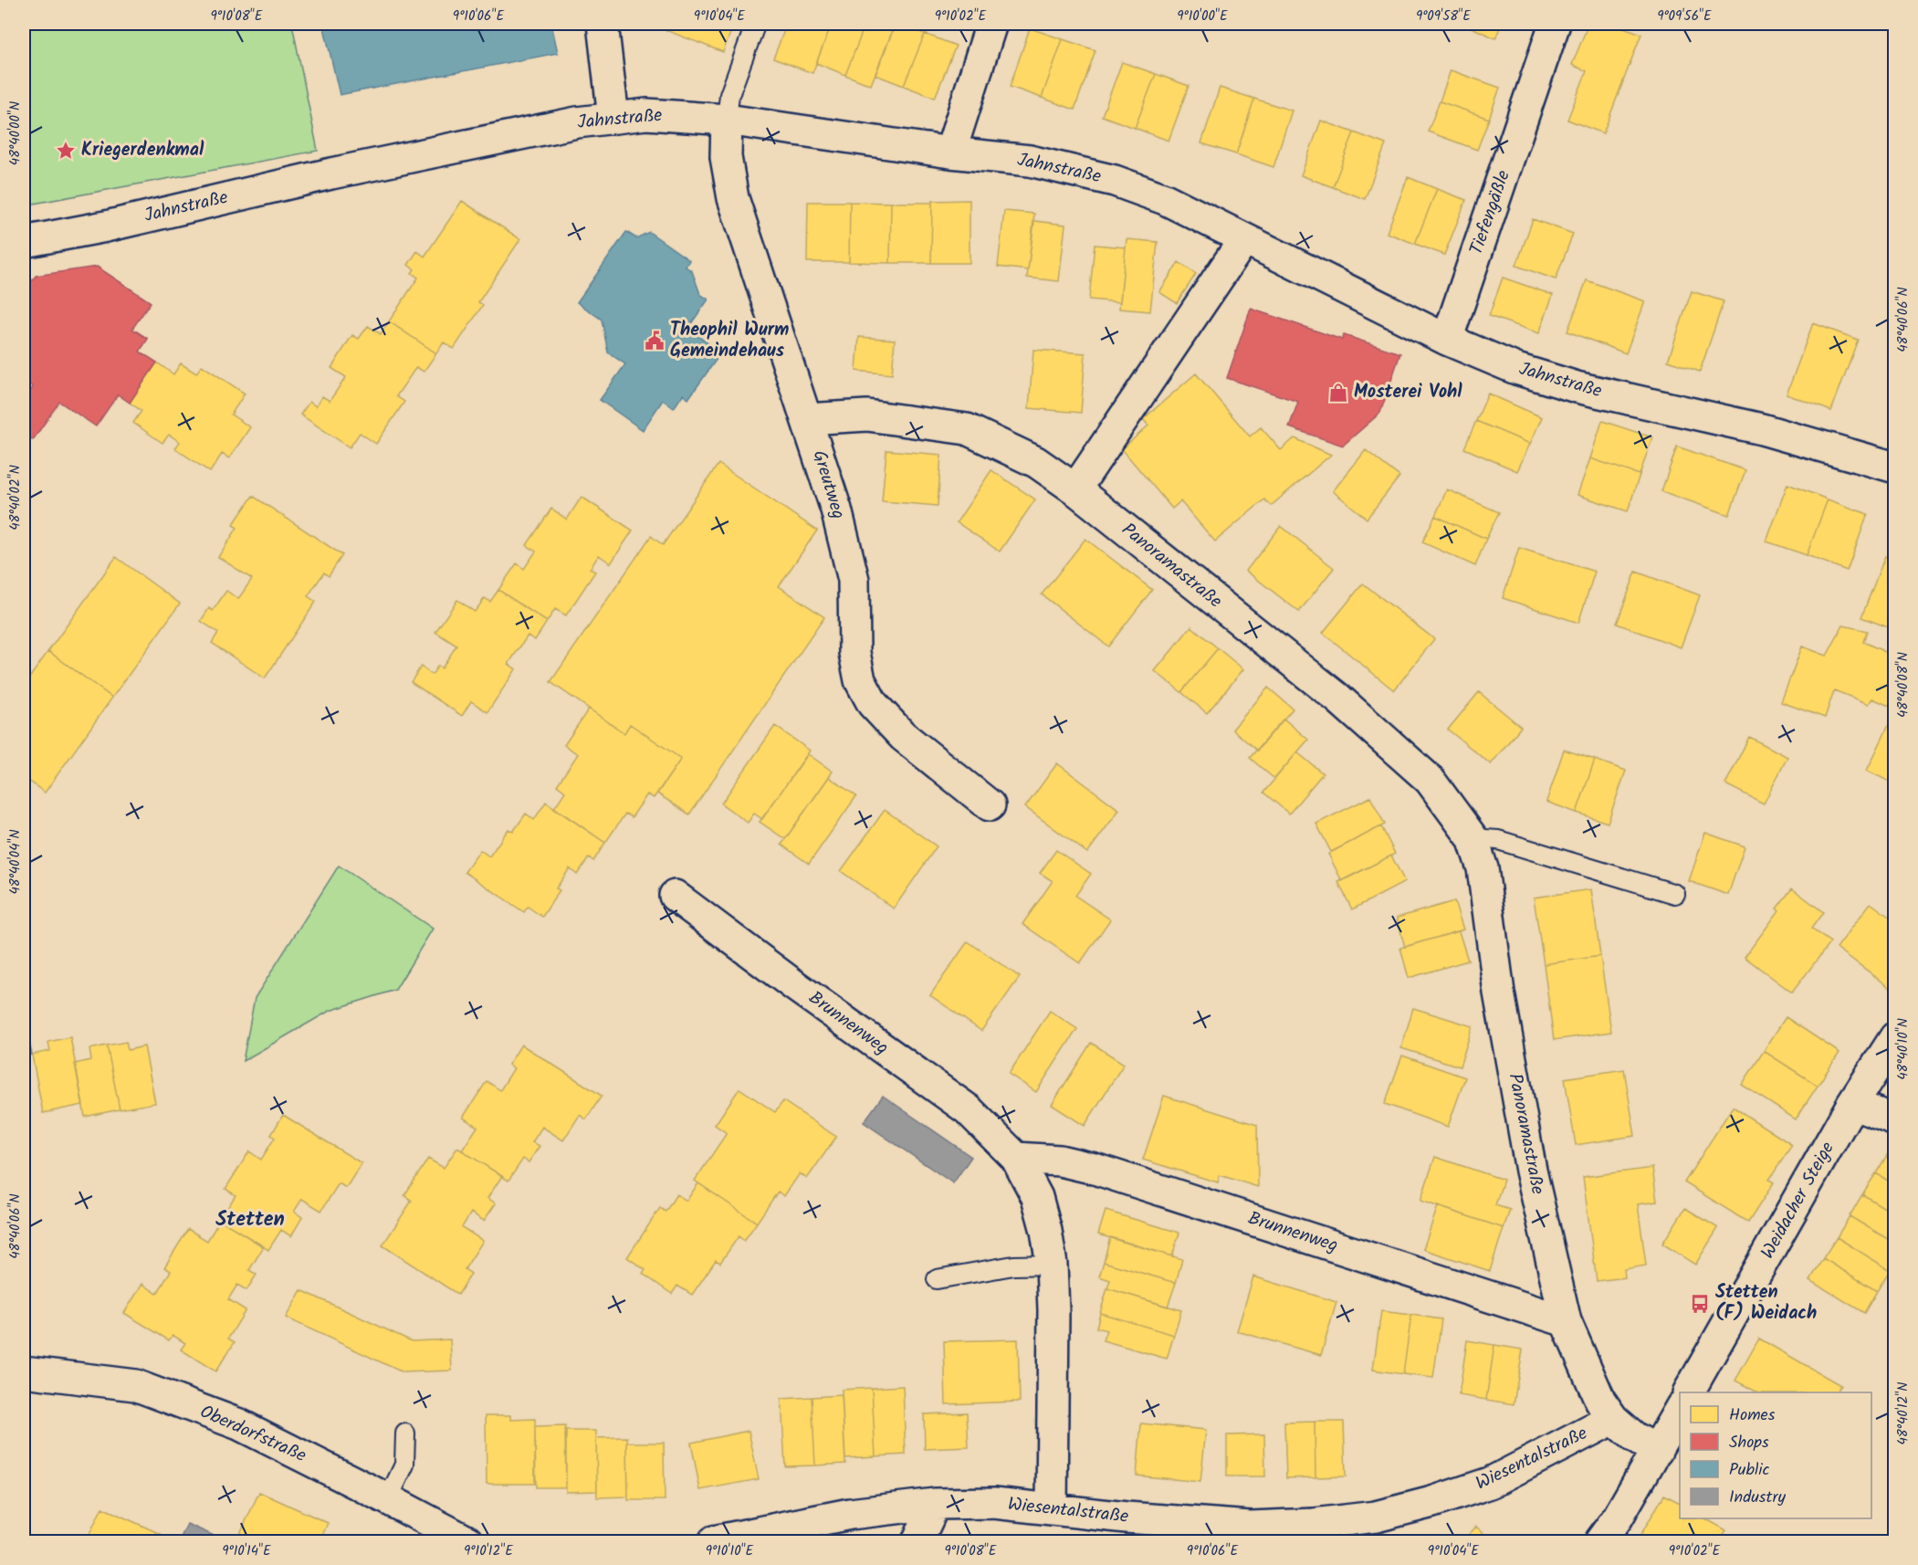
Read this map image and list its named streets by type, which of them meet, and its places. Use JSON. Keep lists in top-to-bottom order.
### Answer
{
  "streets": {
    "street": [
      "Jahnstraße",
      "Tiefengäßle",
      "Greutweg",
      "Panoramastraße",
      "Brunnenweg",
      "Weidacher Steige",
      "Oberdorfstraße",
      "Wiesentalstraße"
    ]
  },
  "crossings": [
    ["Jahnstraße", "Tiefengäßle"],
    ["Jahnstraße", "Greutweg"],
    ["Greutweg", "Panoramastraße"],
    ["Panoramastraße", "Brunnenweg"],
    ["Panoramastraße", "Wiesentalstraße"],
    ["Brunnenweg", "Wiesentalstraße"]
  ],
  "districts": ["Stetten"],
  "places": {
    "place": ["Kriegerdenkmal"],
    "public building": ["Theophil Wurm Gemeindehaus"],
    "shop": ["Mosterei Vohl"],
    "bus stop": ["Stetten (F) Weidach"]
  },
  "legend": [
    "Homes",
    "Shops",
    "Public",
    "Industry"
  ],
  "coordinates": [
    "9°10'08\"E",
    "9°10'06\"E",
    "9°10'04\"E",
    "9°10'02\"E",
    "9°10'00\"E",
    "9°09'58\"E",
    "9°09'56\"E",
    "48°40'00\"N",
    "48°40'06\"N",
    "48°40'02\"N",
    "48°40'08\"N",
    "48°40'04\"N",
    "48°40'10\"N",
    "48°40'12\"N",
    "9°10'14\"E",
    "9°10'12\"E",
    "9°10'10\"E"
  ]
}
